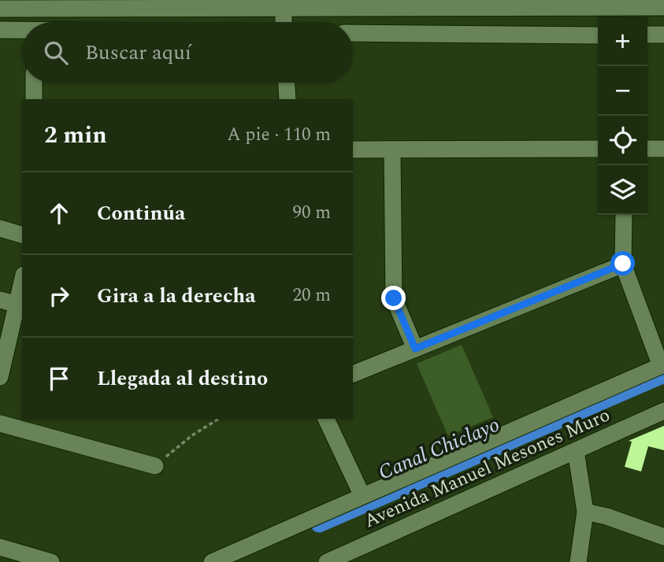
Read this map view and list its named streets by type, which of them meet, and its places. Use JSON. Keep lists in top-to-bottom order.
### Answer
{
  "streets": {
    "street": ["Avenida Manuel Mesones Muro"]
  },
  "water": ["Canal Chiclayo"],
  "page": {
    "map_buttons": ["+", "−"],
    "search": "Buscar aquí",
    "heading": ["2 min", "A pie · 110 m"],
    "list": [
      ["Continúa", "90 m"],
      ["Gira a la derecha", "20 m"],
      "Llegada al destino"
    ]
  }
}
